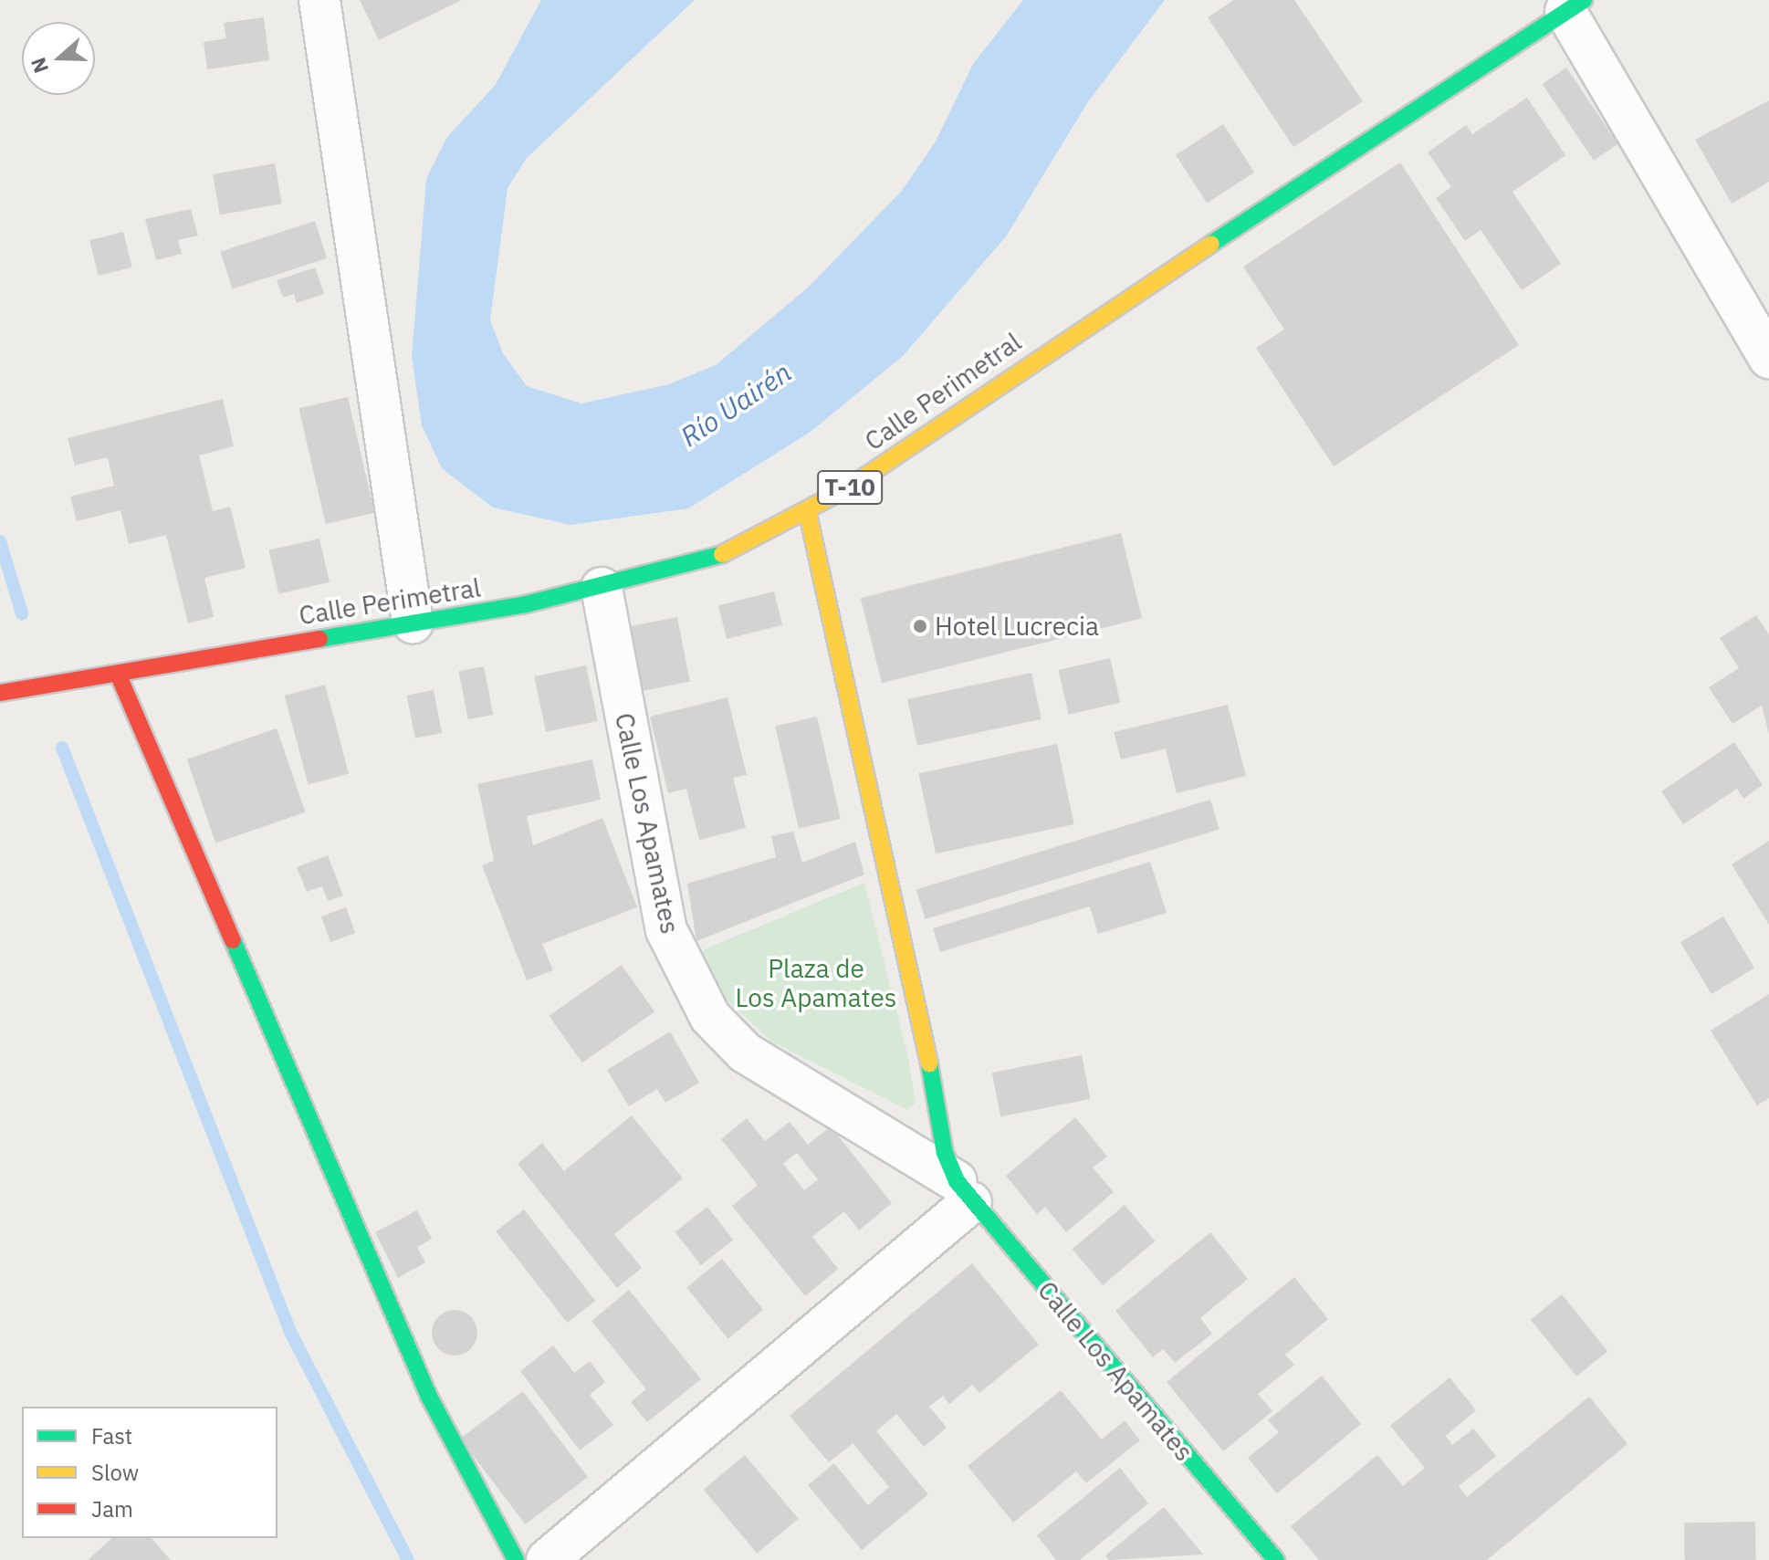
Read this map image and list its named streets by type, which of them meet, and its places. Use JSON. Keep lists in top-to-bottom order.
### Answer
{
  "streets": {
    "main road": ["Calle Perimetral", "T-10", "Calle Los Apamates"]
  },
  "crossings": [
    ["Calle Perimetral", "Calle Los Apamates"]
  ],
  "water": ["Río Uairén"],
  "parks": ["Plaza de Los Apamates"],
  "places": ["Hotel Lucrecia"],
  "legend": ["Fast", "Slow", "Jam"],
  "north": "left"
}
